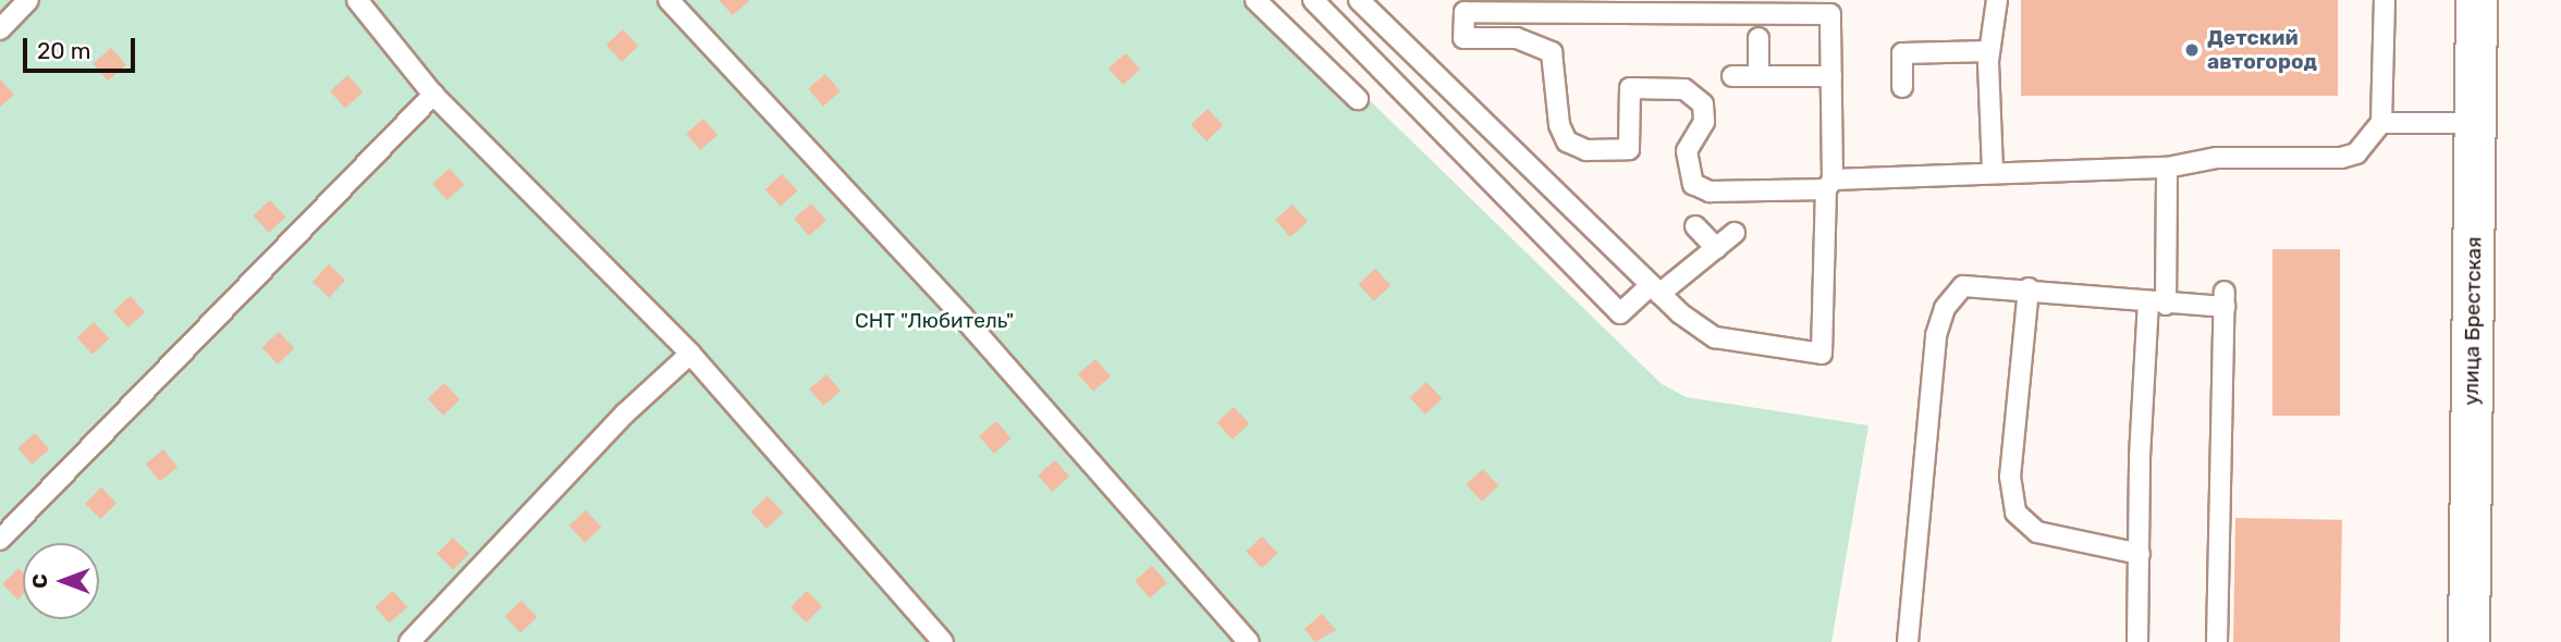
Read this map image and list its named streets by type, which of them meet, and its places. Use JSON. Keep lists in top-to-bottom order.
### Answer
{
  "streets": {
    "street": ["улица Брестская"]
  },
  "parks": ["СНТ \"Любитель\""],
  "places": ["Детский автогород"],
  "scale_bar": "20 m",
  "north": "left"
}
